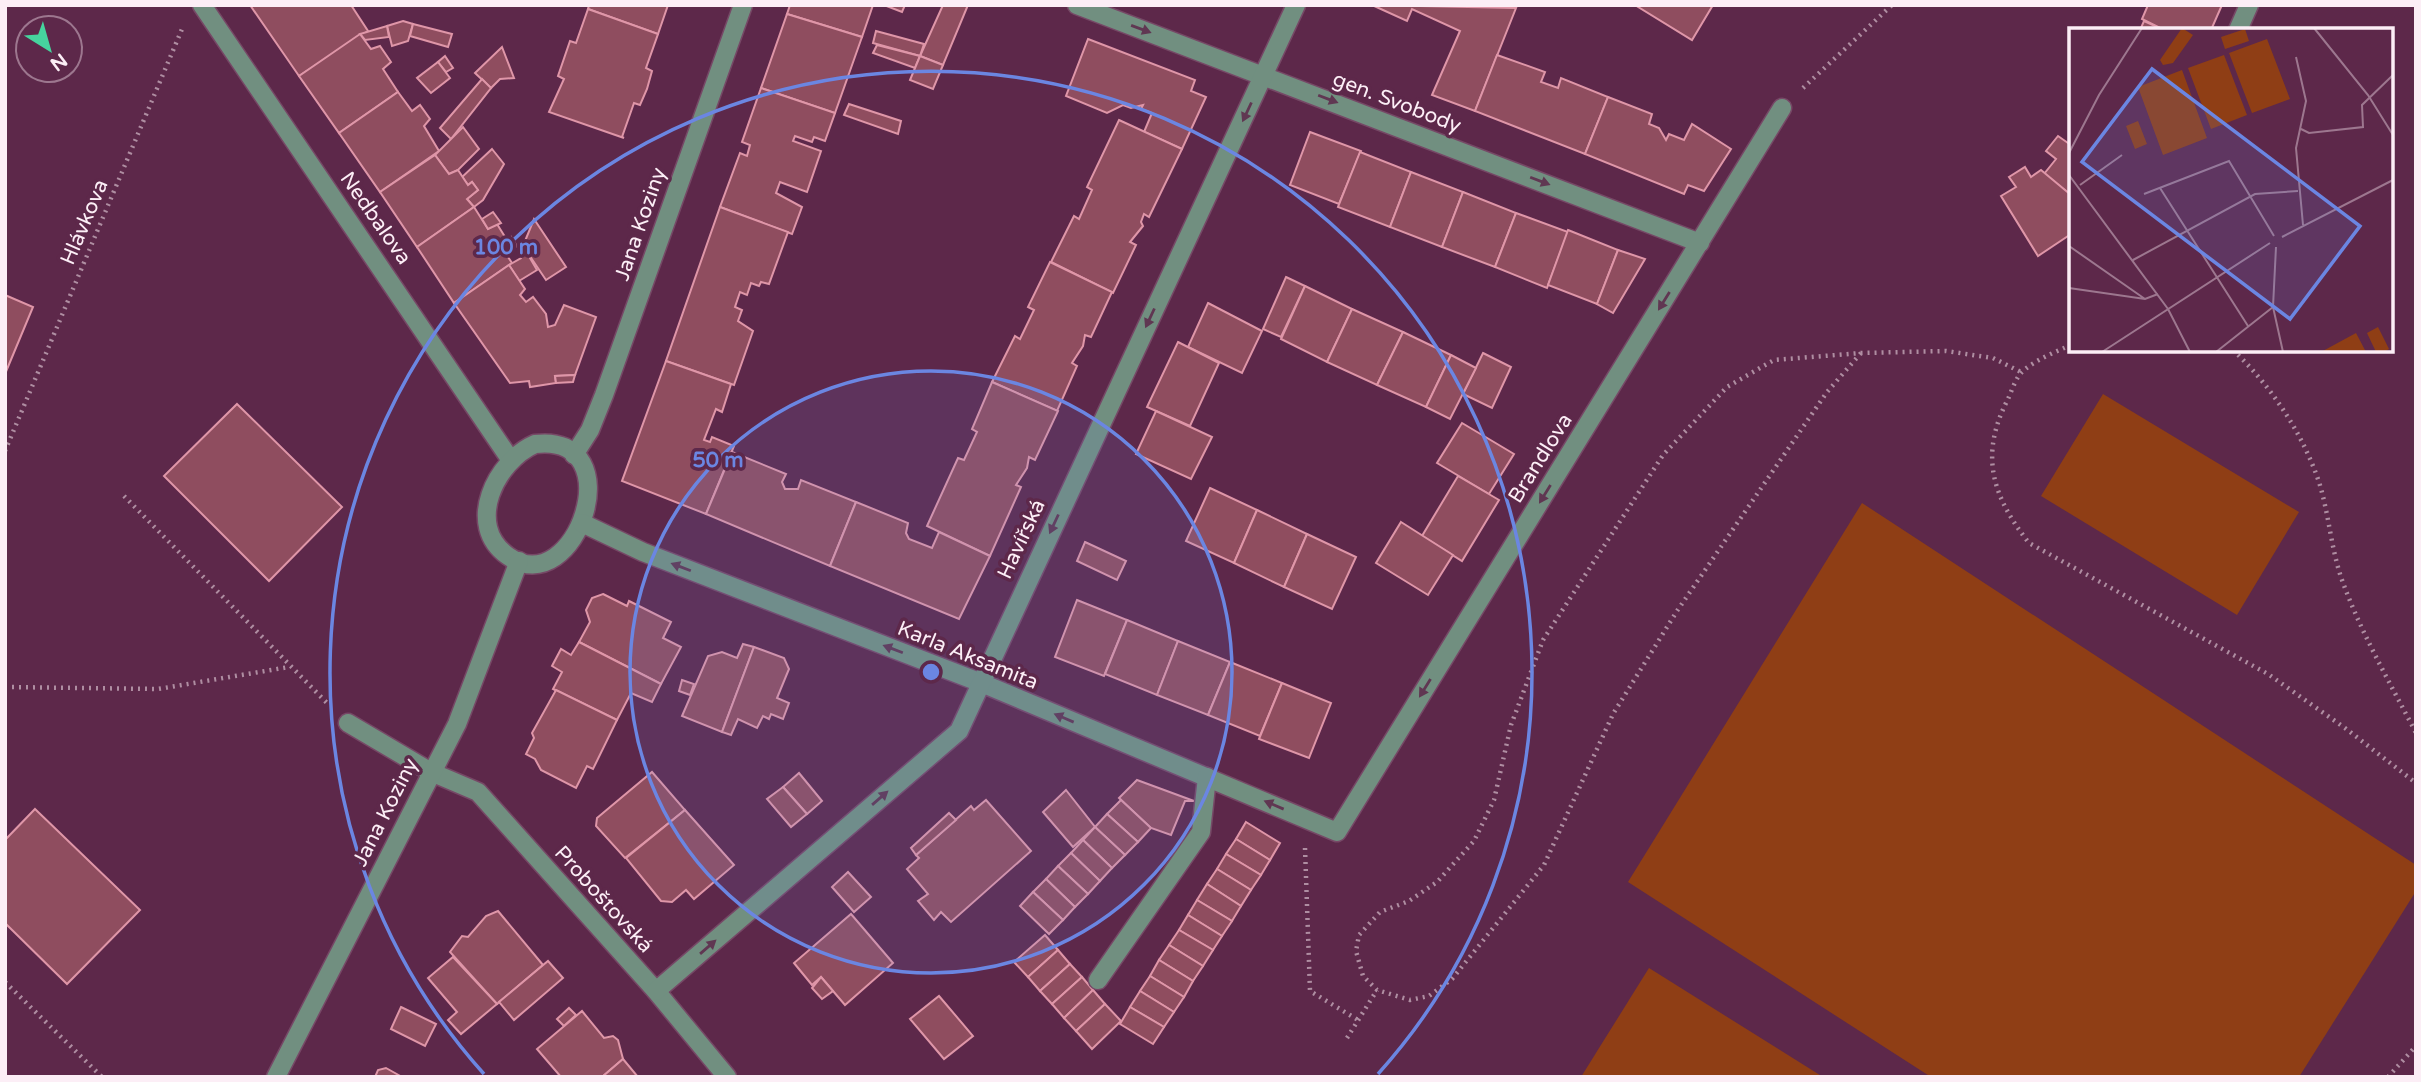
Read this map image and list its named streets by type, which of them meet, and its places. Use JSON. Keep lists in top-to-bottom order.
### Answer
{
  "streets": {
    "street": [
      "gen. Svobody",
      "Nedbalova",
      "Jana Koziny",
      "Brandlova",
      "Havířská",
      "Karla Aksamita",
      "Proboštovská"
    ],
    "path": ["Hlávkova"]
  },
  "crossings": [
    ["gen. Svobody", "Brandlova"],
    ["gen. Svobody", "Havířská"],
    ["Nedbalova", "Jana Koziny"],
    ["Nedbalova", "Karla Aksamita"],
    ["Jana Koziny", "Karla Aksamita"],
    ["Jana Koziny", "Proboštovská"],
    ["Brandlova", "Karla Aksamita"],
    ["Havířská", "Karla Aksamita"],
    ["Havířská", "Proboštovská"]
  ],
  "one_way": ["gen. Svobody", "Brandlova", "Karla Aksamita"],
  "north": "bottom right",
  "rings": ["100 m", "50 m"]
}
